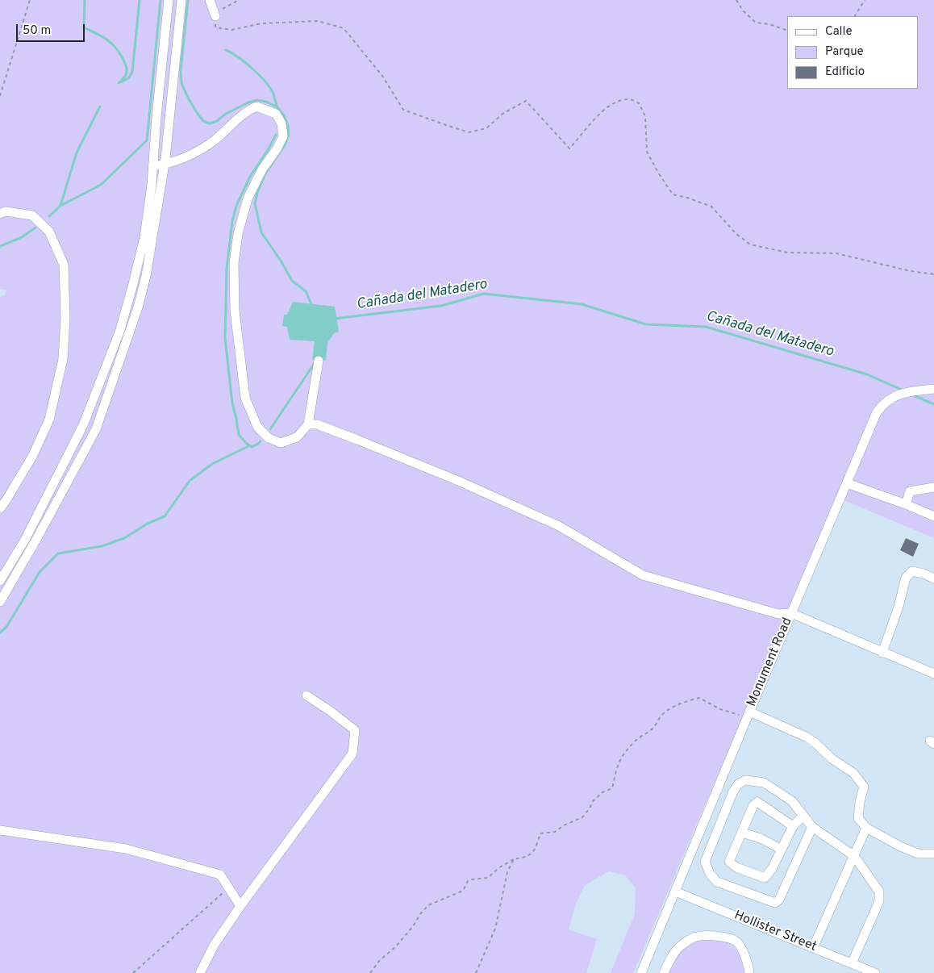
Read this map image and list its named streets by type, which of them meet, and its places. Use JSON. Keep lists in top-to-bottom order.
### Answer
{
  "streets": {
    "street": ["Monument Road", "Hollister Street"]
  },
  "crossings": [
    ["Monument Road", "Hollister Street"]
  ],
  "water": ["Cañada del Matadero"],
  "legend": ["Calle", "Parque", "Edificio"],
  "scale_bar": "50 m"
}
